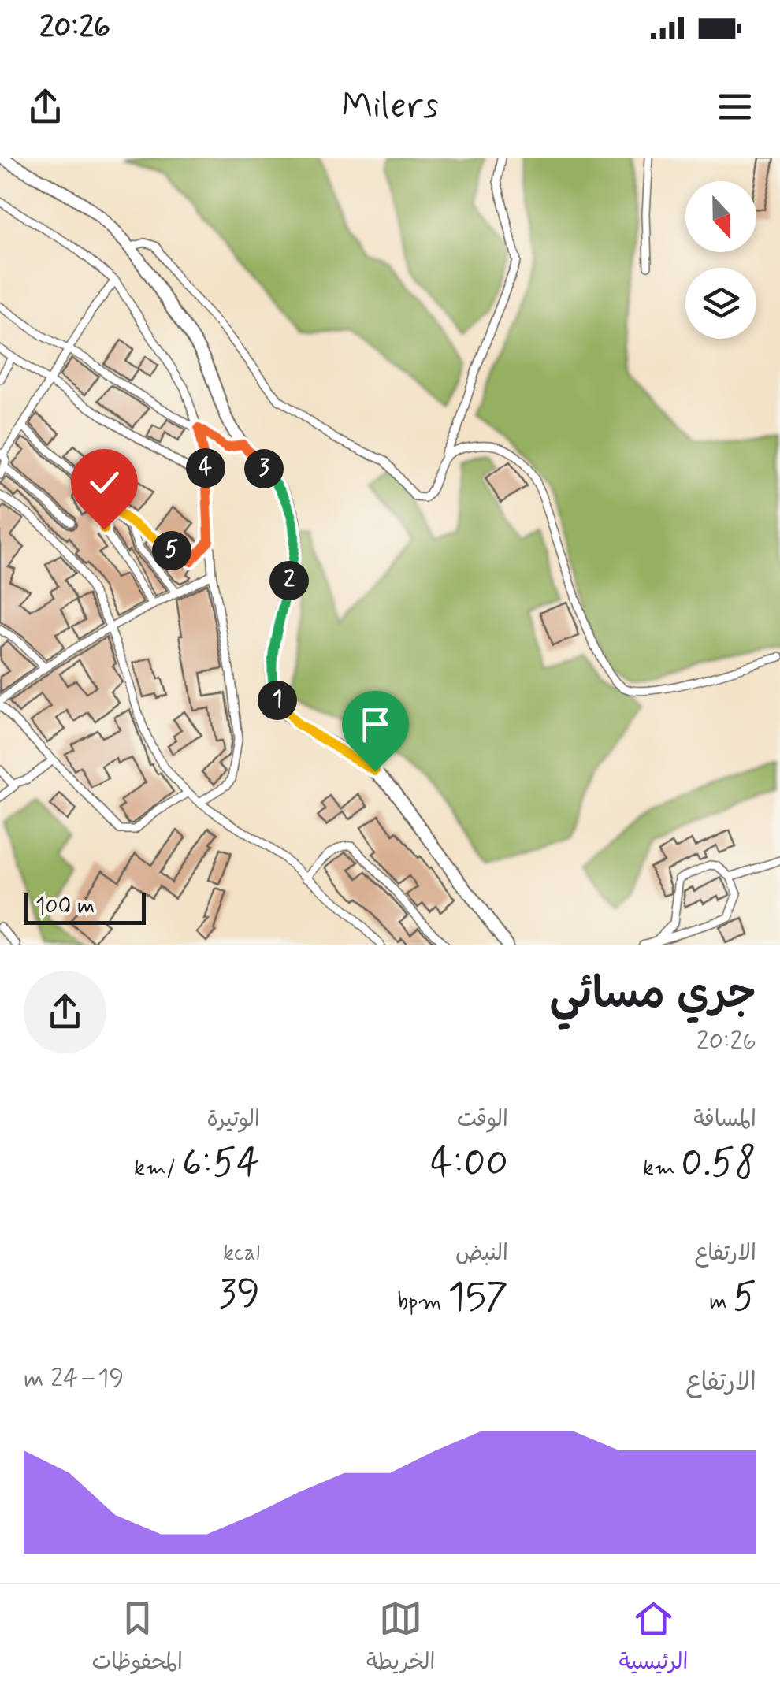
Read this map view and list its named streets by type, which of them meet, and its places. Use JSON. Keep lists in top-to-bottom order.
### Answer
{
  "scale_bar": "100 m",
  "north": "bottom",
  "page": {
    "status": "20:26",
    "header": "Milers",
    "pins": [
      "4",
      "3",
      "5",
      "2",
      "1"
    ],
    "scale": "100 m",
    "heading": ["جري مسائي", "20:26"],
    "stats": [
      ["المسافة", "0.58 km"],
      ["الوقت", "4:00"],
      ["الوتيرة", "6:54 /km"],
      ["الارتفاع", "5 m"],
      ["النبض", "157 bpm"],
      ["kcal", "39"]
    ],
    "chart": ["الارتفاع", "19–24 m"],
    "tabs": ["الرئيسية", "الخريطة", "المحفوظات"]
  }
}
